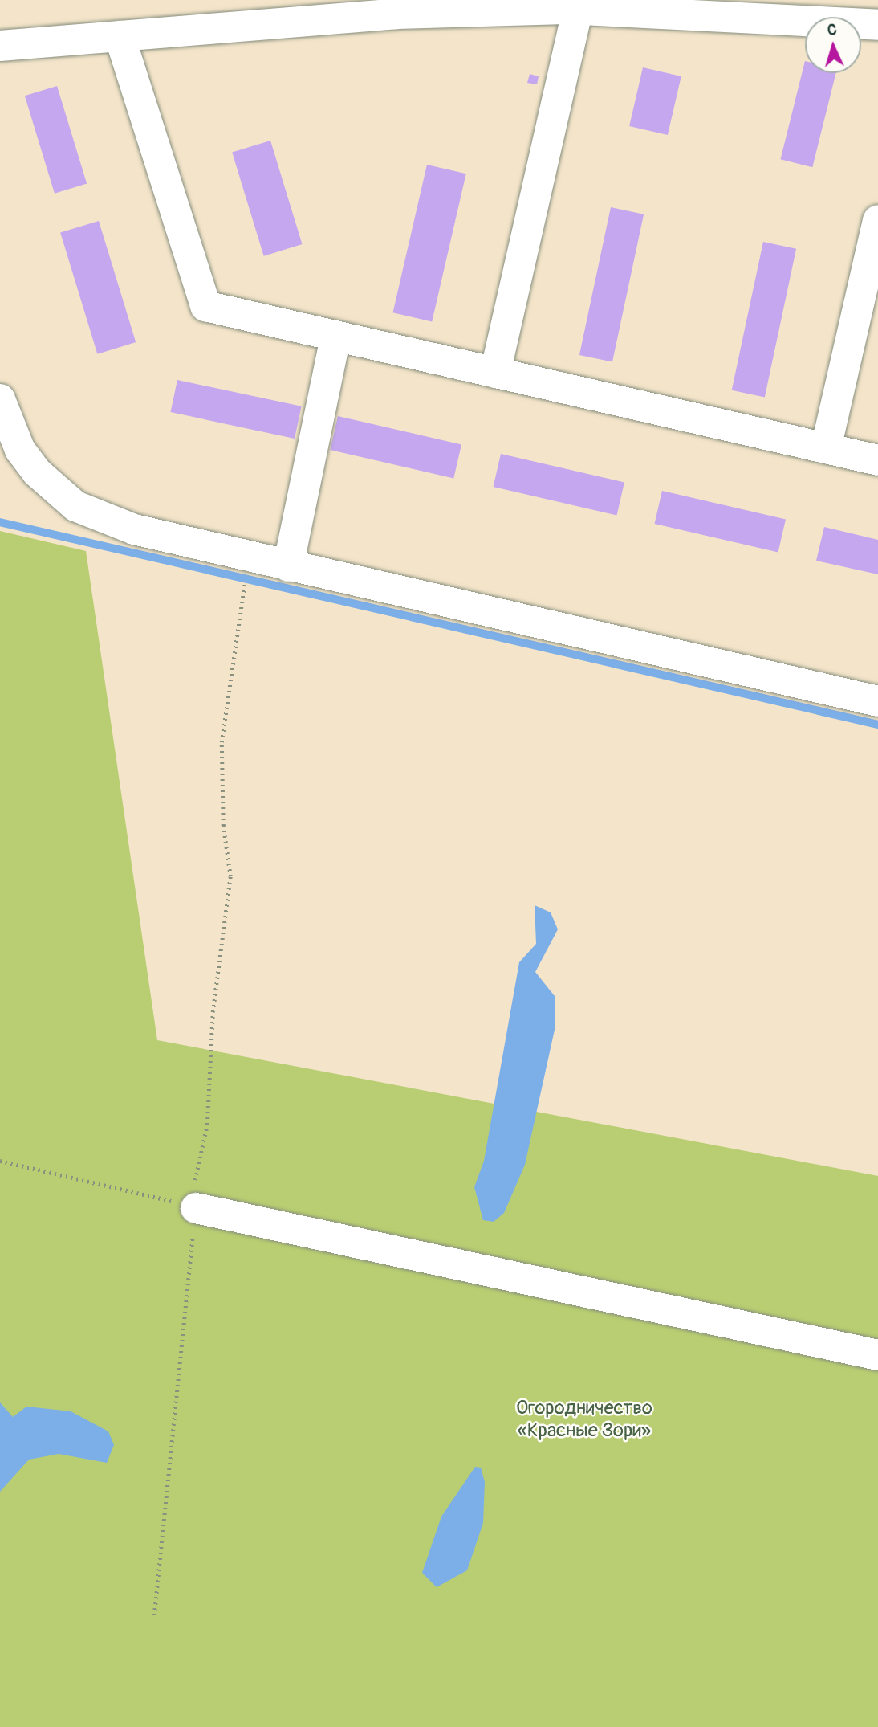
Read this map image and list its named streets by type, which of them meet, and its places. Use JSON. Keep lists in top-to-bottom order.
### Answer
{
  "parks": ["Огородничество «Красные Зори»"],
  "north": "top"
}
